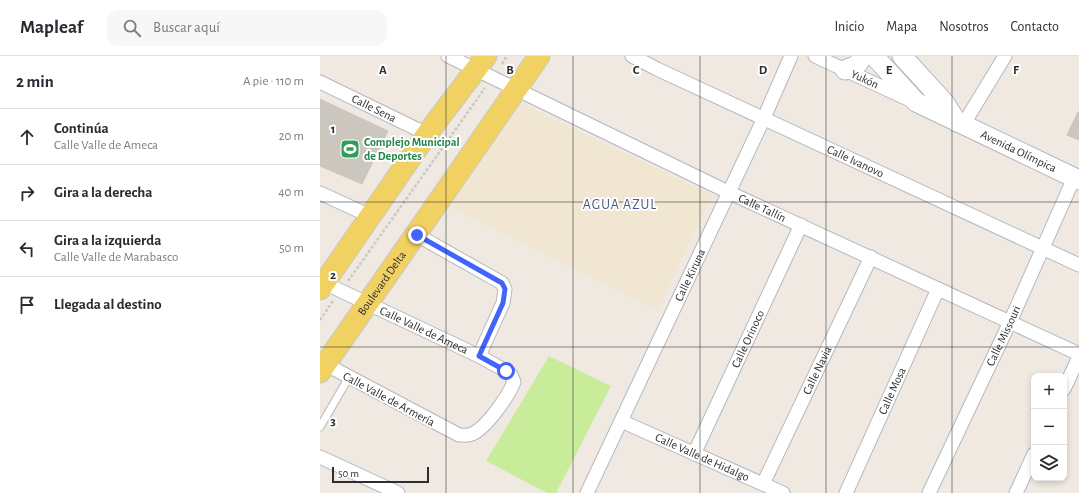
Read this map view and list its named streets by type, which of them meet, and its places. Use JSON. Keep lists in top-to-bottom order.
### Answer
{
  "streets": {
    "main road": ["Boulevard Delta"],
    "street": [
      "Yukón",
      "Calle Sena",
      "Avenida Olímpica",
      "Calle Ivanovo",
      "Calle Tallín",
      "Calle Kiruna",
      "Calle Valle de Ameca",
      "Calle Missouri",
      "Calle Orinoco",
      "Calle Navia",
      "Calle Mosa",
      "Calle Valle de Armería",
      "Calle Valle de Hidalgo"
    ]
  },
  "crossings": [
    ["Yukón", "Avenida Olímpica"],
    ["Avenida Olímpica", "Calle Missouri"],
    ["Calle Ivanovo", "Calle Kiruna"],
    ["Calle Ivanovo", "Calle Missouri"],
    ["Calle Tallín", "Calle Kiruna"],
    ["Calle Tallín", "Boulevard Delta"],
    ["Calle Tallín", "Calle Missouri"],
    ["Calle Tallín", "Calle Orinoco"],
    ["Calle Tallín", "Calle Navia"],
    ["Calle Tallín", "Calle Mosa"],
    ["Calle Kiruna", "Calle Valle de Hidalgo"],
    ["Boulevard Delta", "Calle Valle de Ameca"],
    ["Boulevard Delta", "Calle Valle de Armería"],
    ["Calle Valle de Ameca", "Calle Valle de Armería"],
    ["Calle Orinoco", "Calle Valle de Hidalgo"],
    ["Calle Navia", "Calle Valle de Hidalgo"]
  ],
  "districts": ["AGUA AZUL"],
  "places": {
    "sports": ["Complejo Municipal de Deportes"]
  },
  "scale_bar": "50 m",
  "page": {
    "header": "Mapleaf",
    "search": "Buscar aquí",
    "nav": [
      "Inicio",
      "Mapa",
      "Nosotros",
      "Contacto"
    ],
    "heading": ["2 min", "A pie · 110 m"],
    "list": [
      ["Continúa", "Calle Valle de Ameca", "20 m"],
      ["Gira a la derecha", "40 m"],
      ["Gira a la izquierda", "Calle Valle de Marabasco", "50 m"],
      "Llegada al destino"
    ],
    "map_buttons": ["+", "−"],
    "scale": "50 m"
  },
  "grid": {
    "columns": [
      "A",
      "B",
      "C",
      "D",
      "E",
      "F"
    ],
    "rows": ["1", "2", "3"]
  }
}
